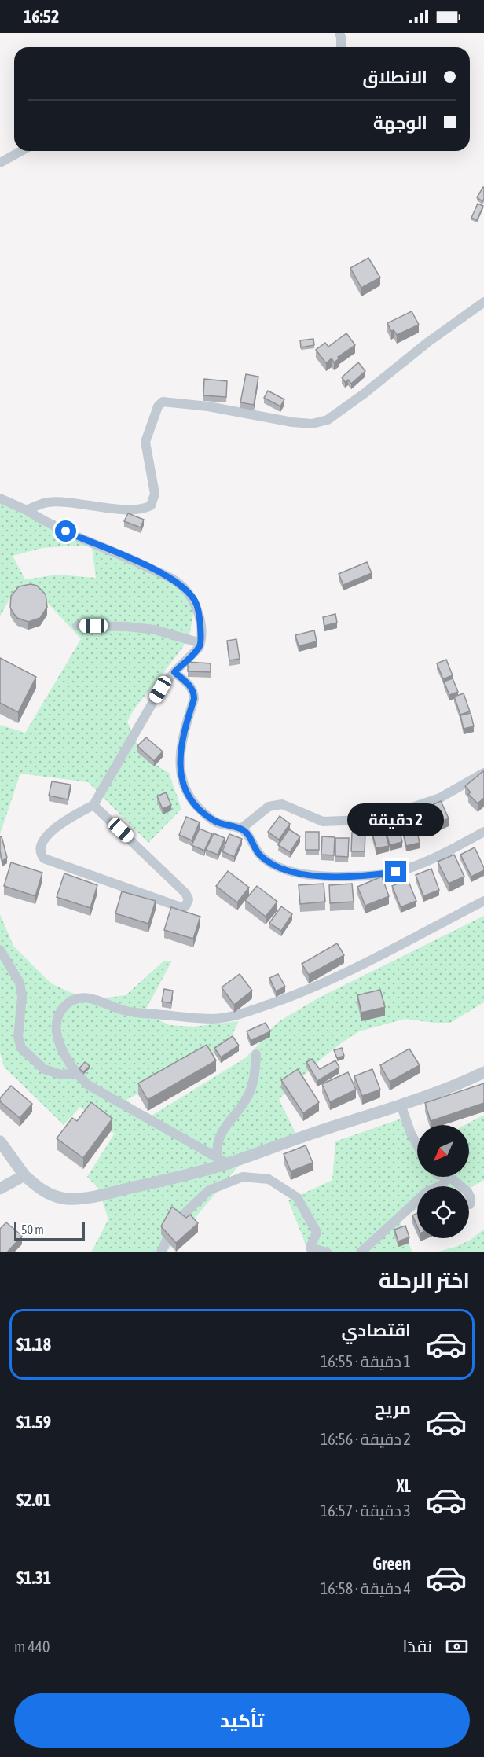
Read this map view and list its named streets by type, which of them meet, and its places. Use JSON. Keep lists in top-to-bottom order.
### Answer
{
  "scale_bar": "50 m",
  "north": "bottom left",
  "page": {
    "status": "16:52",
    "banner": ["الانطلاق", "الوجهة"],
    "bubble": "2 دقيقة",
    "scale": "50 m",
    "heading": "اختر الرحلة",
    "list": [
      {
        "name": "اقتصادي",
        "note": "1 دقيقة · 16:55",
        "value": "$1.18"
      },
      {
        "name": "مريح",
        "note": "2 دقيقة · 16:56",
        "value": "$1.59"
      },
      {
        "name": "XL",
        "note": "3 دقيقة · 16:57",
        "value": "$2.01"
      },
      {
        "name": "Green",
        "note": "4 دقيقة · 16:58",
        "value": "$1.31"
      }
    ],
    "pay": ["نقدًا", "440 m"],
    "buttons": "تأكيد"
  }
}
